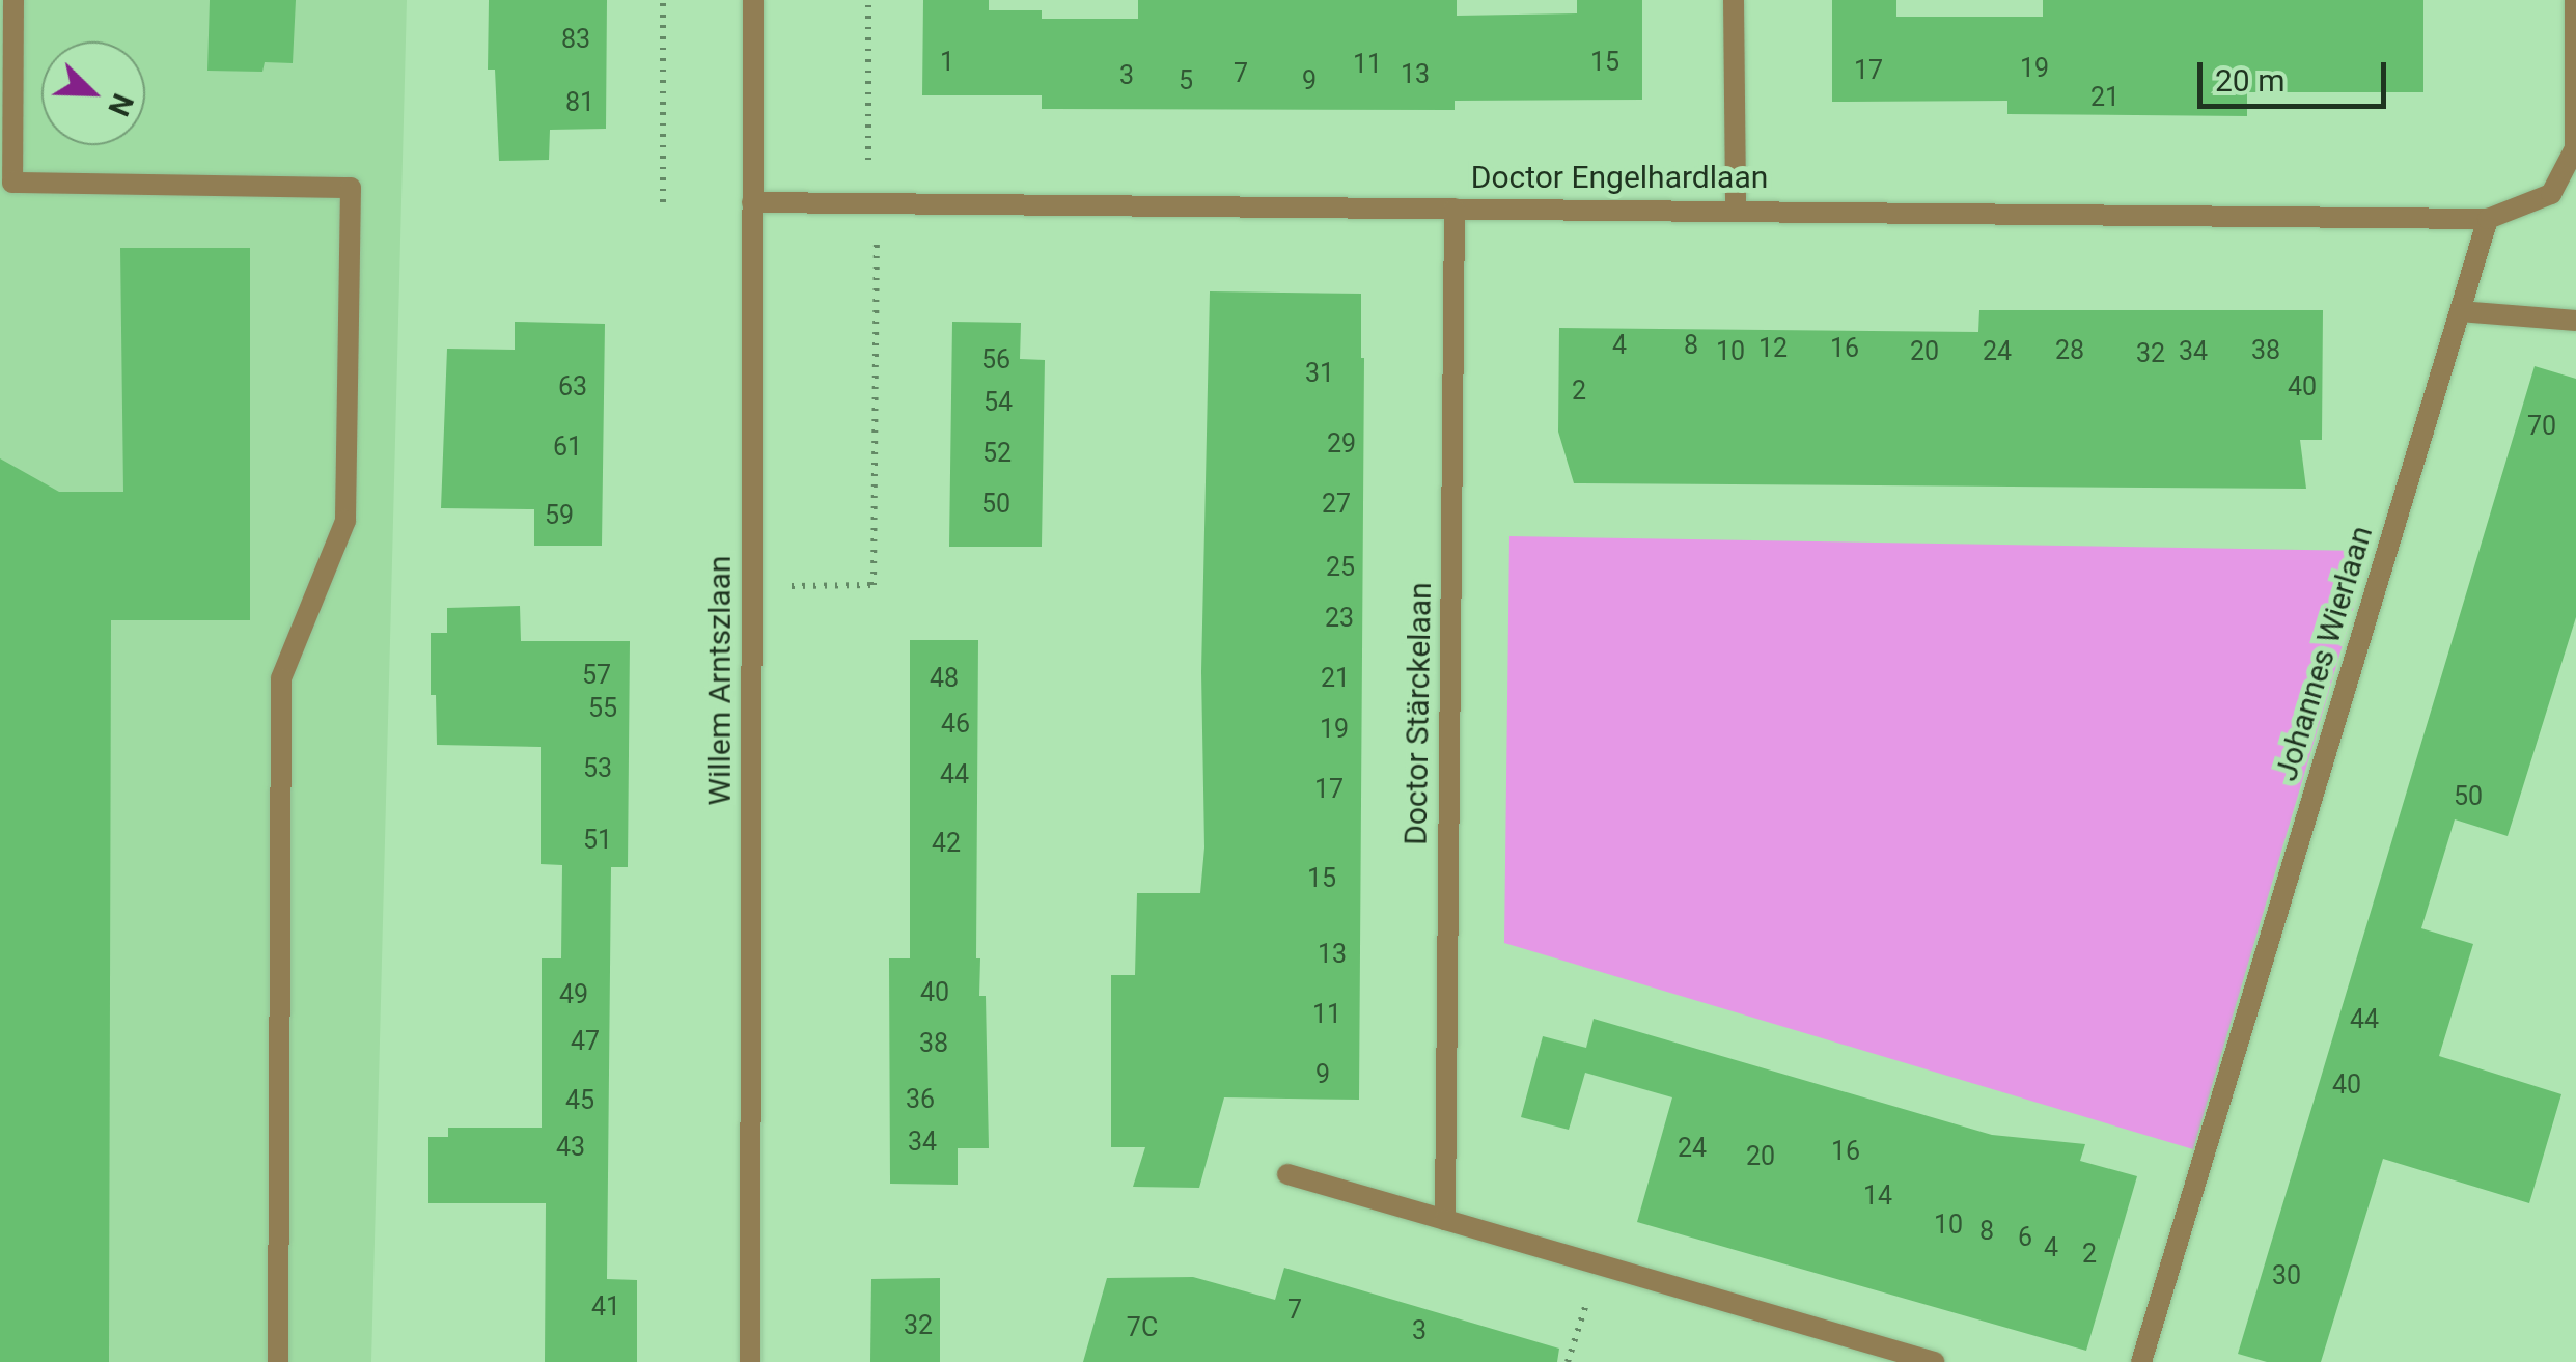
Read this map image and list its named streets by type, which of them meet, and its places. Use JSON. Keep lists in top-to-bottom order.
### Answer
{
  "streets": {
    "street": [
      "Doctor Engelhardlaan",
      "Johannes Wierlaan",
      "Willem Arntszlaan",
      "Doctor Stärckelaan"
    ]
  },
  "crossings": [
    ["Doctor Engelhardlaan", "Johannes Wierlaan"],
    ["Doctor Engelhardlaan", "Willem Arntszlaan"],
    ["Doctor Engelhardlaan", "Doctor Stärckelaan"]
  ],
  "house_numbers": [
    "83",
    "1",
    "15",
    "11",
    "19",
    "17",
    "7",
    "13",
    "3",
    "5",
    "9",
    "21",
    "81",
    "4",
    "8",
    "12",
    "16",
    "28",
    "38",
    "10",
    "20",
    "24",
    "34",
    "32",
    "56",
    "31",
    "63",
    "40",
    "2",
    "54",
    "70",
    "29",
    "61",
    "52",
    "50",
    "27",
    "59",
    "25",
    "23",
    "57",
    "48",
    "21",
    "55",
    "46",
    "19",
    "53",
    "44",
    "17",
    "50",
    "51",
    "42",
    "15",
    "13",
    "40",
    "49",
    "11",
    "44",
    "47",
    "38",
    "9",
    "40",
    "36",
    "45",
    "34",
    "43",
    "24",
    "16",
    "20",
    "14",
    "10",
    "8",
    "6",
    "4",
    "2",
    "30",
    "41",
    "7",
    "32",
    "7C",
    "3"
  ],
  "scale_bar": "20 m",
  "north": "bottom right"
}
